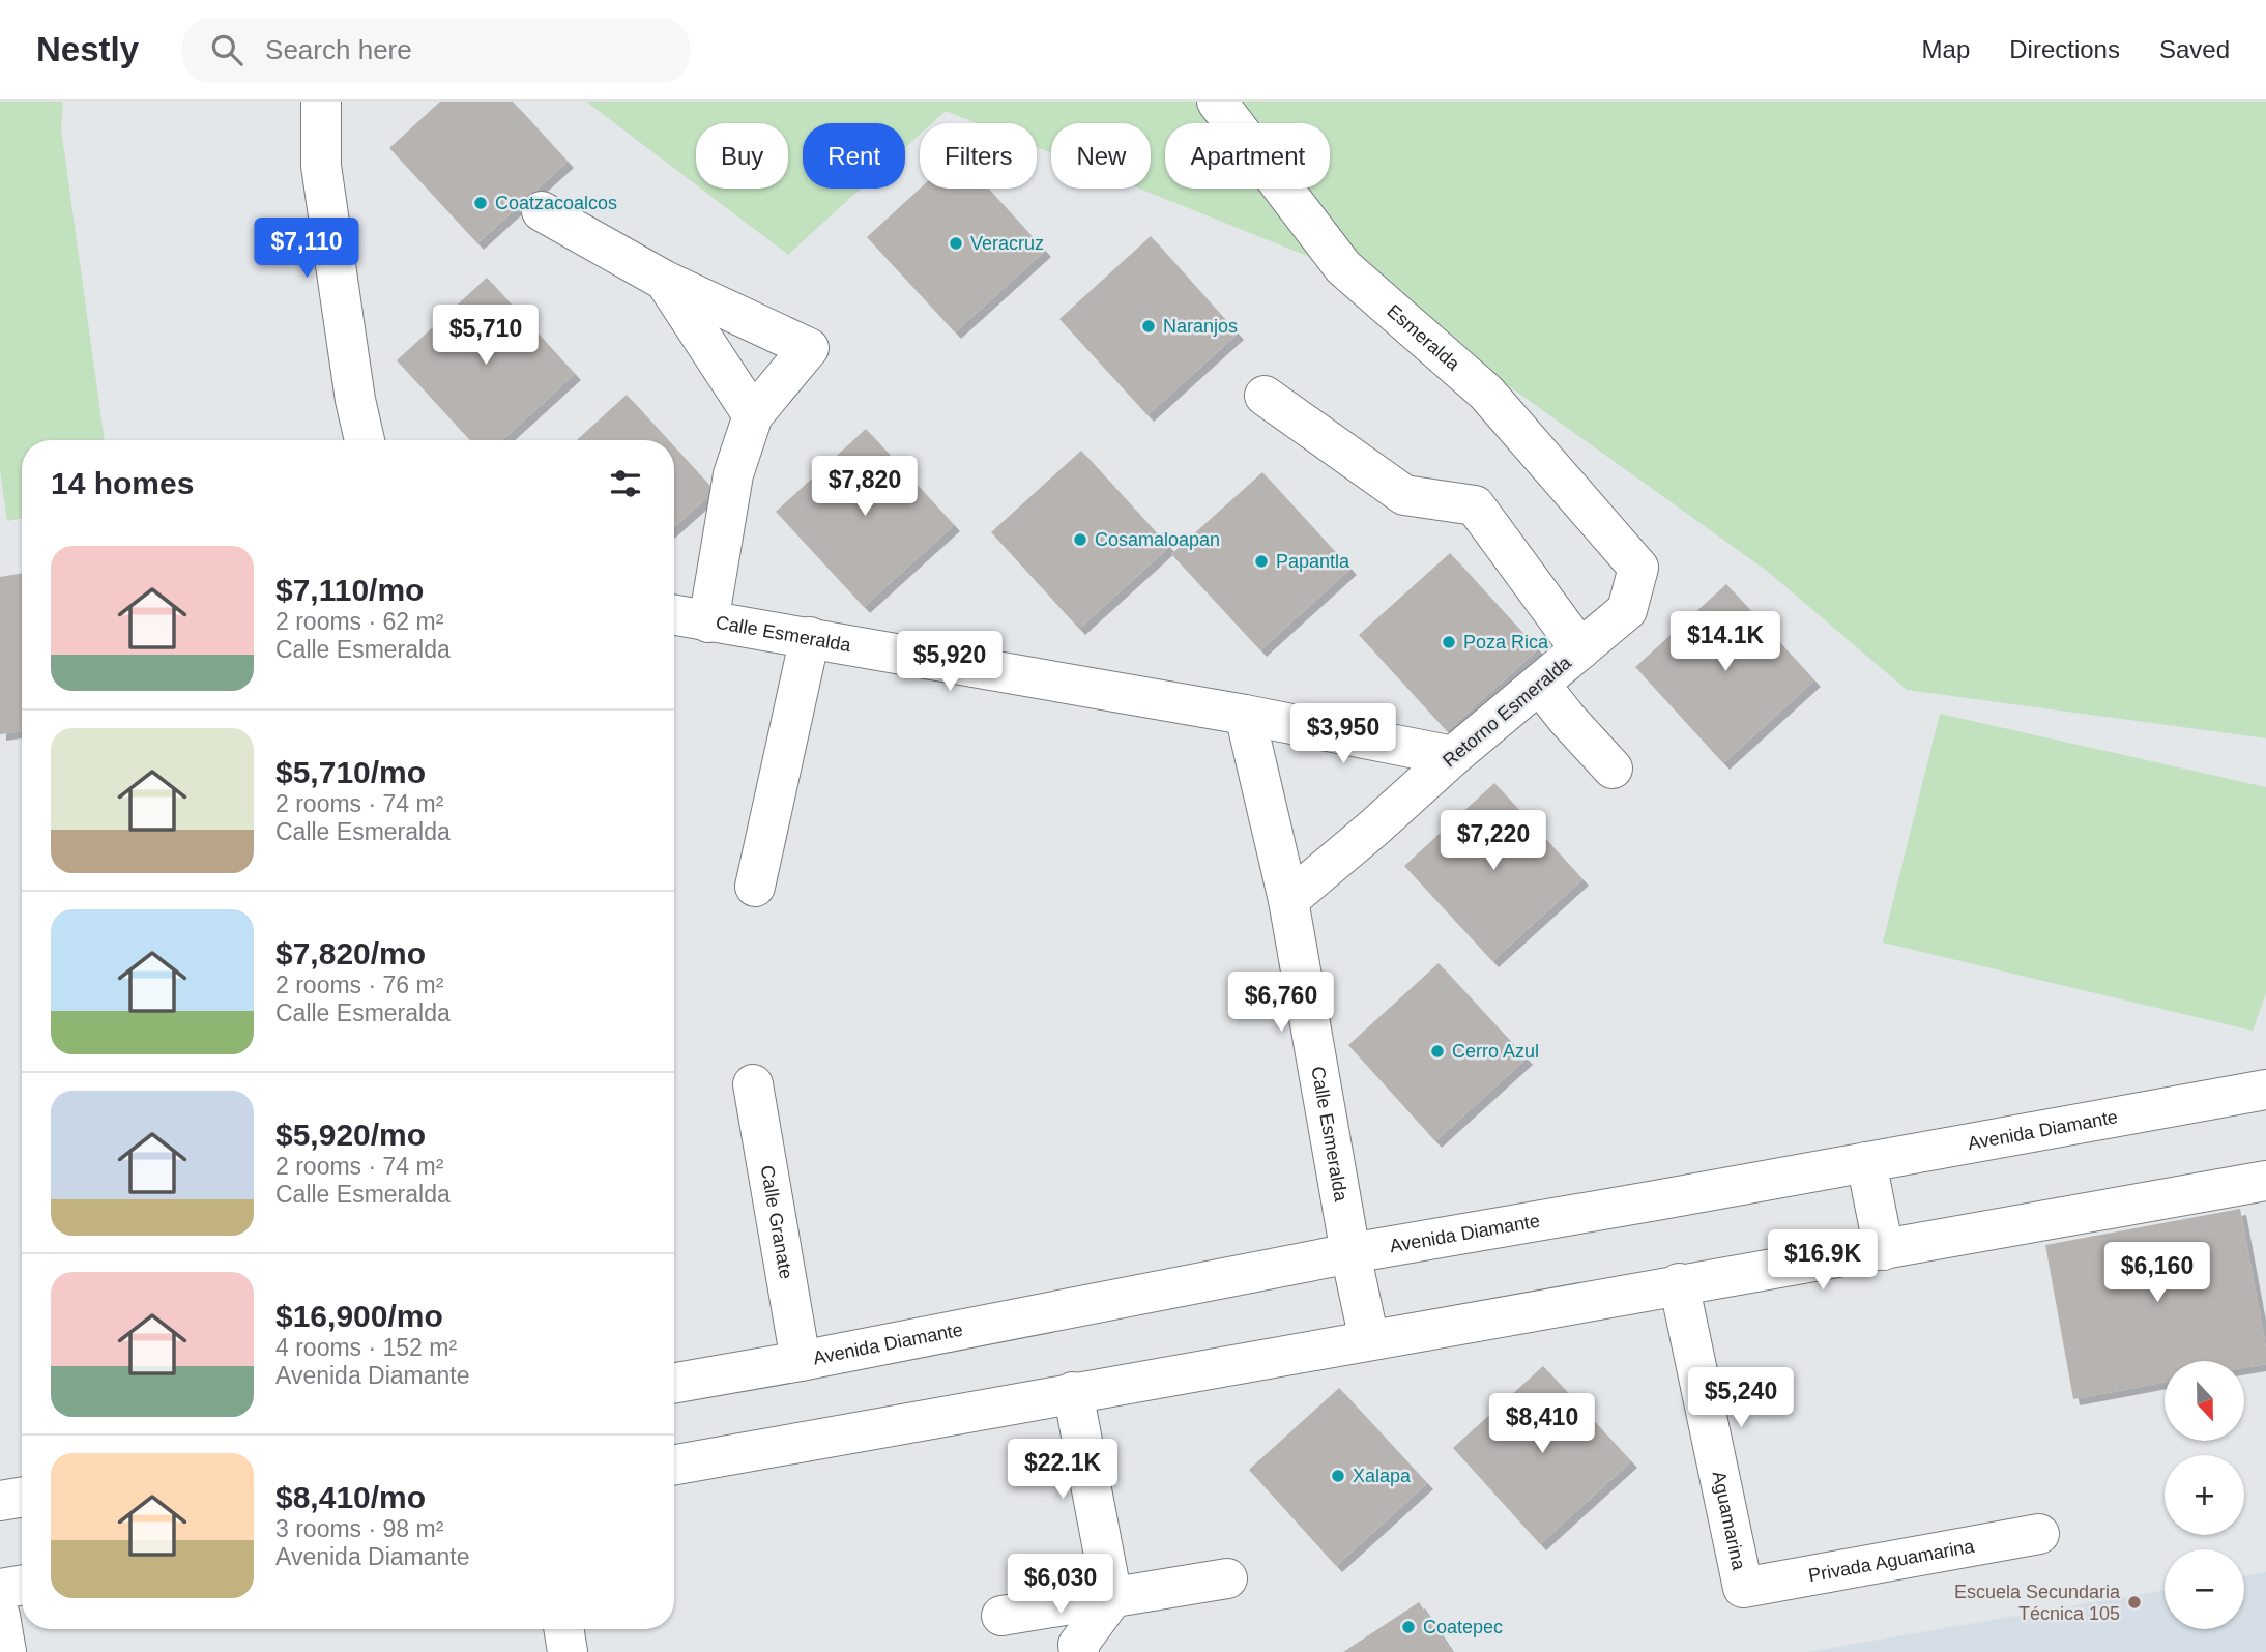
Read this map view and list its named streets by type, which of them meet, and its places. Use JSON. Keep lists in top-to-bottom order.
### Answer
{
  "streets": {
    "street": [
      "Esmeralda",
      "Calle Esmeralda",
      "Retorno Esmeralda",
      "Avenida Diamante",
      "Calle Granate",
      "Aguamarina",
      "Privada Aguamarina"
    ]
  },
  "crossings": [
    ["Esmeralda", "Retorno Esmeralda"],
    ["Calle Esmeralda", "Retorno Esmeralda"],
    ["Calle Esmeralda", "Avenida Diamante"],
    ["Avenida Diamante", "Calle Granate"],
    ["Aguamarina", "Privada Aguamarina"]
  ],
  "places": [
    "Coatzacoalcos",
    "Veracruz",
    "Naranjos",
    "Cosamaloapan",
    "Papantla",
    "Poza Rica",
    "Cerro Azul",
    "Xalapa",
    "Escuela Secundaria Técnica 105",
    "Coatepec"
  ],
  "north": "bottom",
  "page": {
    "header": "Nestly",
    "search": "Search here",
    "nav": ["Map", "Directions", "Saved"],
    "chip": [
      "Buy",
      "Rent",
      "Filters",
      "New",
      "Apartment"
    ],
    "price": [
      "$7,110",
      "$5,710",
      "$7,820",
      "$14.1K",
      "$5,920",
      "$3,950",
      "$7,220",
      "$6,760",
      "$16.9K",
      "$6,160",
      "$5,240",
      "$8,410",
      "$22.1K",
      "$6,030"
    ],
    "heading": "14 homes",
    "list": [
      {
        "name": "$7,110/mo",
        "note": "2 rooms · 62 m² · Calle Esmeralda"
      },
      {
        "name": "$5,710/mo",
        "note": "2 rooms · 74 m² · Calle Esmeralda"
      },
      {
        "name": "$7,820/mo",
        "note": "2 rooms · 76 m² · Calle Esmeralda"
      },
      {
        "name": "$5,920/mo",
        "note": "2 rooms · 74 m² · Calle Esmeralda"
      },
      {
        "name": "$16,900/mo",
        "note": "4 rooms · 152 m² · Avenida Diamante"
      },
      {
        "name": "$8,410/mo",
        "note": "3 rooms · 98 m² · Avenida Diamante"
      }
    ],
    "map_buttons": ["+", "−"]
  }
}
